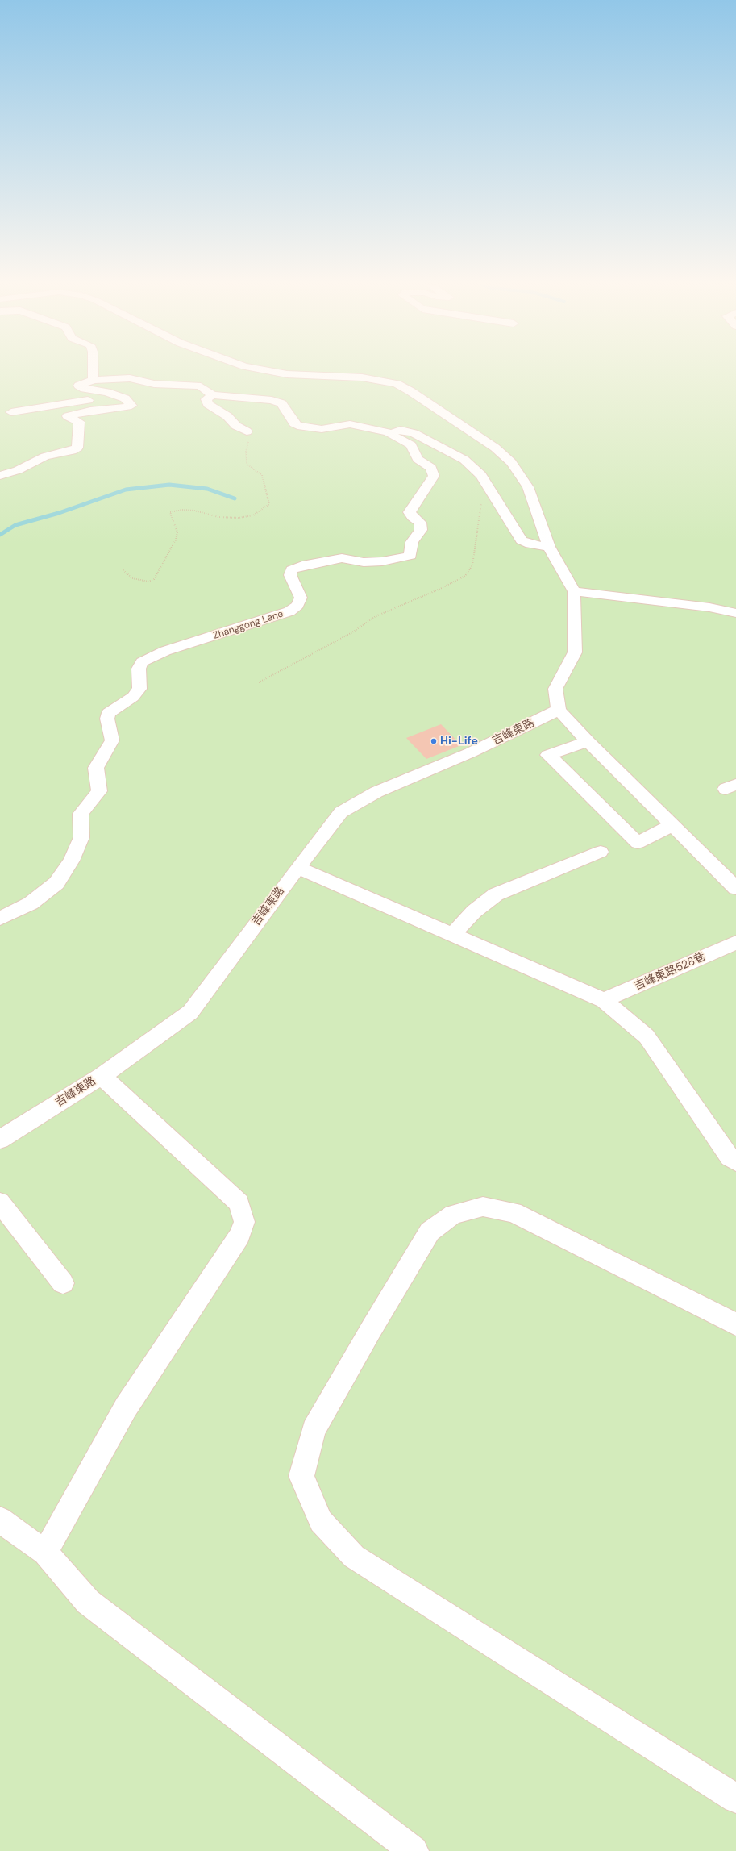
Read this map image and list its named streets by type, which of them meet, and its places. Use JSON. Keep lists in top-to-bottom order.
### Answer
{
  "streets": {
    "street": ["Zhanggong Lane", "吉峰東路", "吉峰東路528巷"]
  },
  "places": ["Hi-Life"]
}
